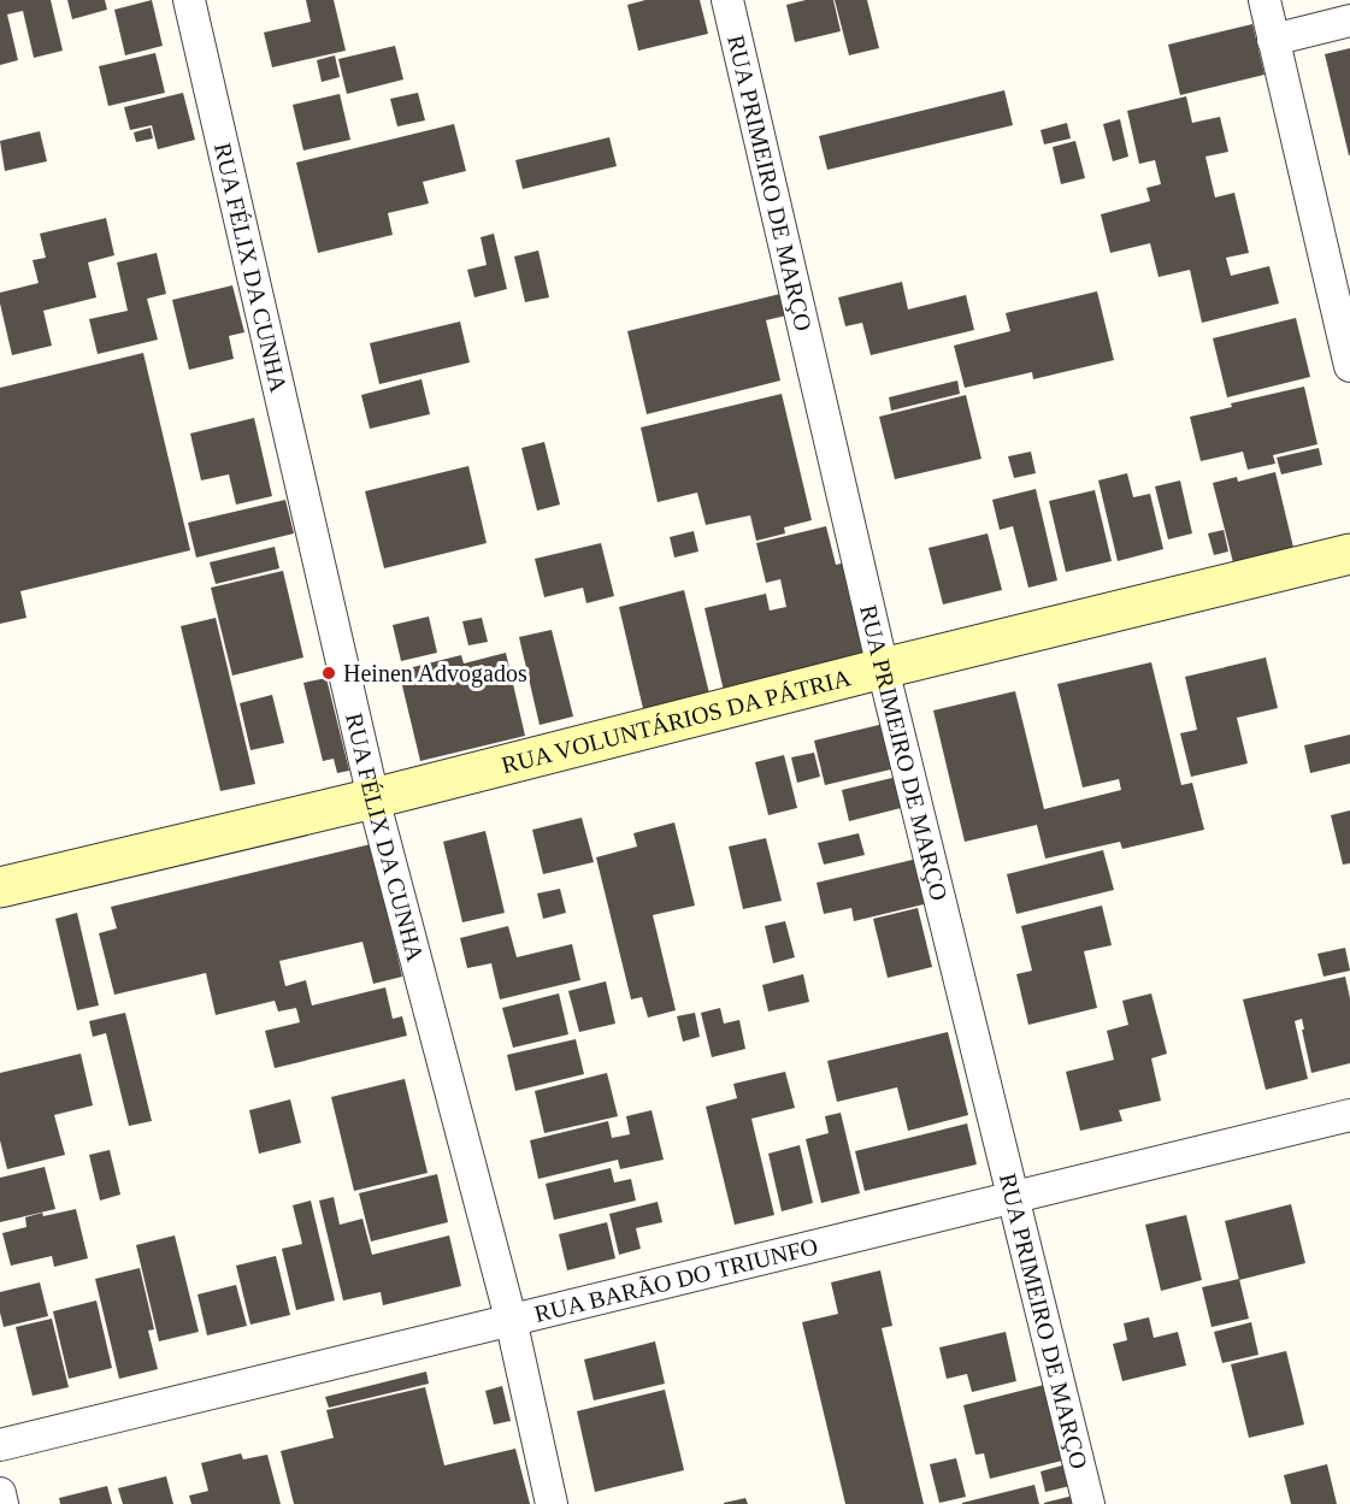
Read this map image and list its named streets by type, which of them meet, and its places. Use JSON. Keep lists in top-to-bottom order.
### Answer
{
  "streets": {
    "main road": ["RUA VOLUNTÁRIOS DA PÁTRIA"],
    "street": ["RUA PRIMEIRO DE MARÇO", "RUA FÉLIX DA CUNHA", "RUA BARÃO DO TRIUNFO"]
  },
  "crossings": [
    ["RUA PRIMEIRO DE MARÇO", "RUA VOLUNTÁRIOS DA PÁTRIA"],
    ["RUA PRIMEIRO DE MARÇO", "RUA BARÃO DO TRIUNFO"],
    ["RUA FÉLIX DA CUNHA", "RUA VOLUNTÁRIOS DA PÁTRIA"],
    ["RUA FÉLIX DA CUNHA", "RUA BARÃO DO TRIUNFO"]
  ],
  "places": ["Heinen Advogados"]
}
